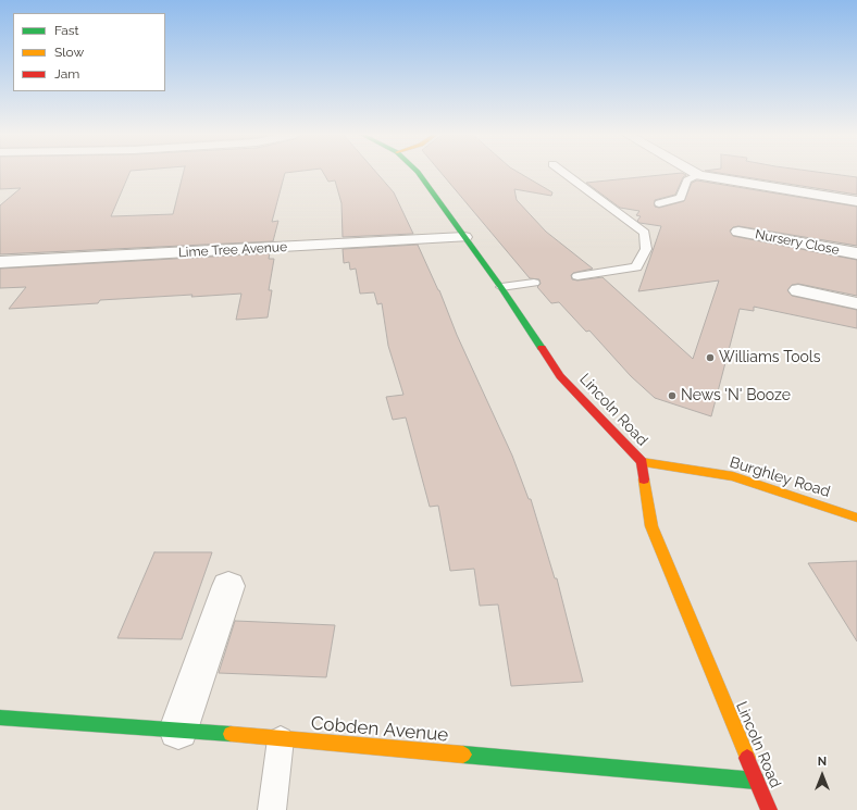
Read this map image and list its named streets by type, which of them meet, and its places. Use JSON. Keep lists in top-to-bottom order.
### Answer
{
  "streets": {
    "street": [
      "Nursery Close",
      "Lime Tree Avenue",
      "Lincoln Road",
      "Burghley Road",
      "Cobden Avenue"
    ]
  },
  "crossings": [
    ["Lime Tree Avenue", "Lincoln Road"],
    ["Lincoln Road", "Burghley Road"],
    ["Lincoln Road", "Cobden Avenue"]
  ],
  "places": ["Williams Tools", "News 'N' Booze"],
  "legend": ["Fast", "Slow", "Jam"],
  "north": "top"
}
